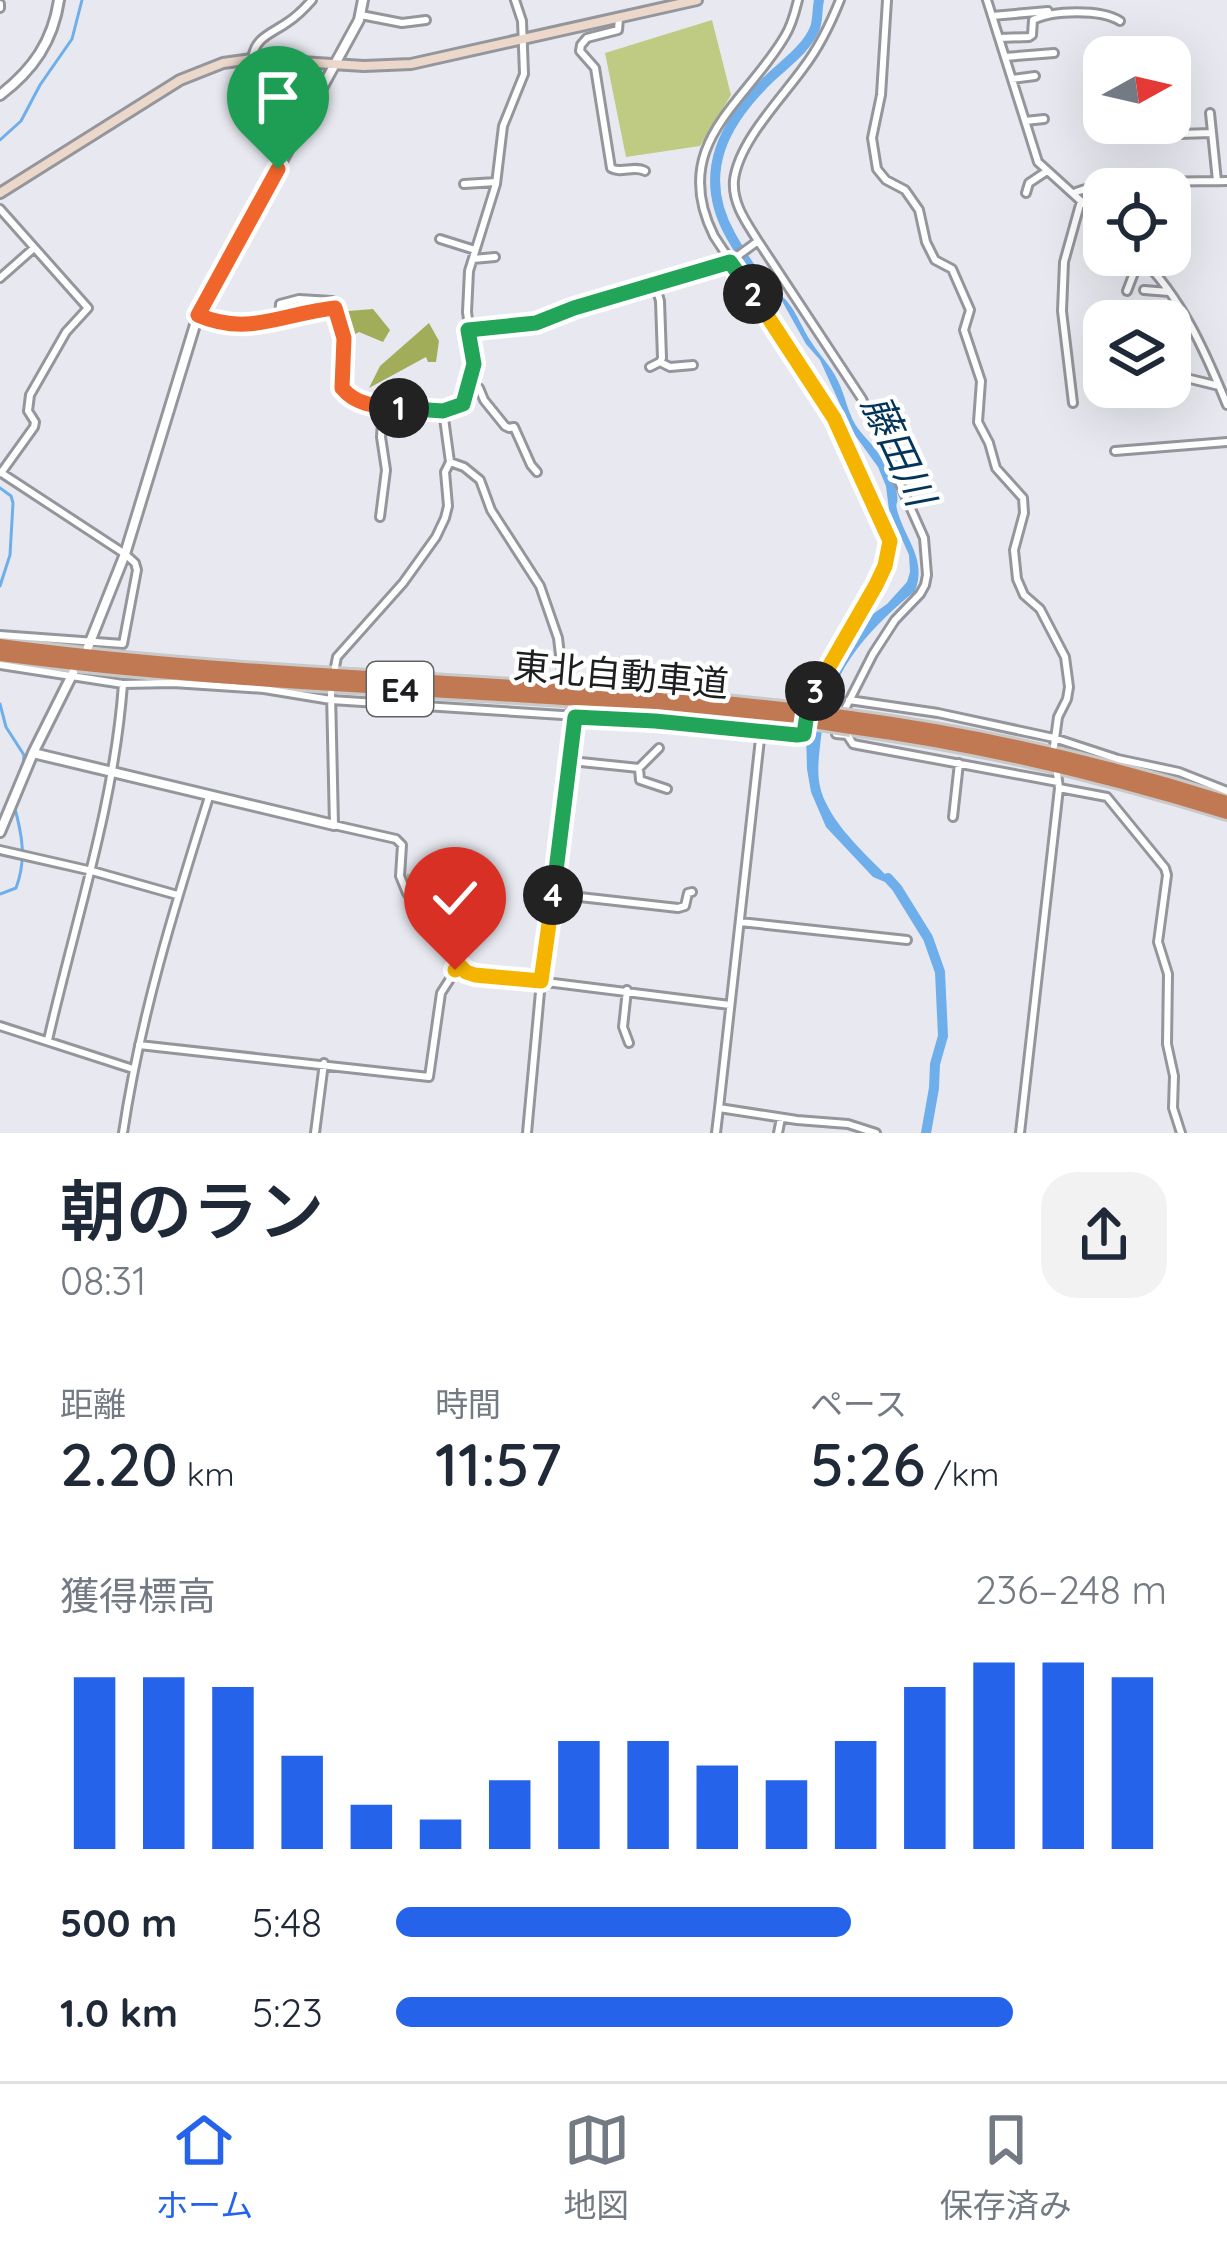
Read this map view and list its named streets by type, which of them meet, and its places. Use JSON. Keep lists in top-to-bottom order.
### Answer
{
  "streets": {
    "highway": ["東北自動車道", "E4"]
  },
  "water": ["藤田川"],
  "north": "right",
  "page": {
    "pins": [
      "2",
      "1",
      "3",
      "4"
    ],
    "heading": ["朝のラン", "08:31"],
    "stats": [
      ["距離", "2.20 km"],
      ["時間", "11:57"],
      ["ペース", "5:26 /km"]
    ],
    "chart": ["獲得標高", "236–248 m"],
    "list": [
      {
        "name": "500 m",
        "note": "5:48"
      },
      {
        "name": "1.0 km",
        "note": "5:23"
      }
    ],
    "tabs": ["ホーム", "地図", "保存済み"]
  }
}
